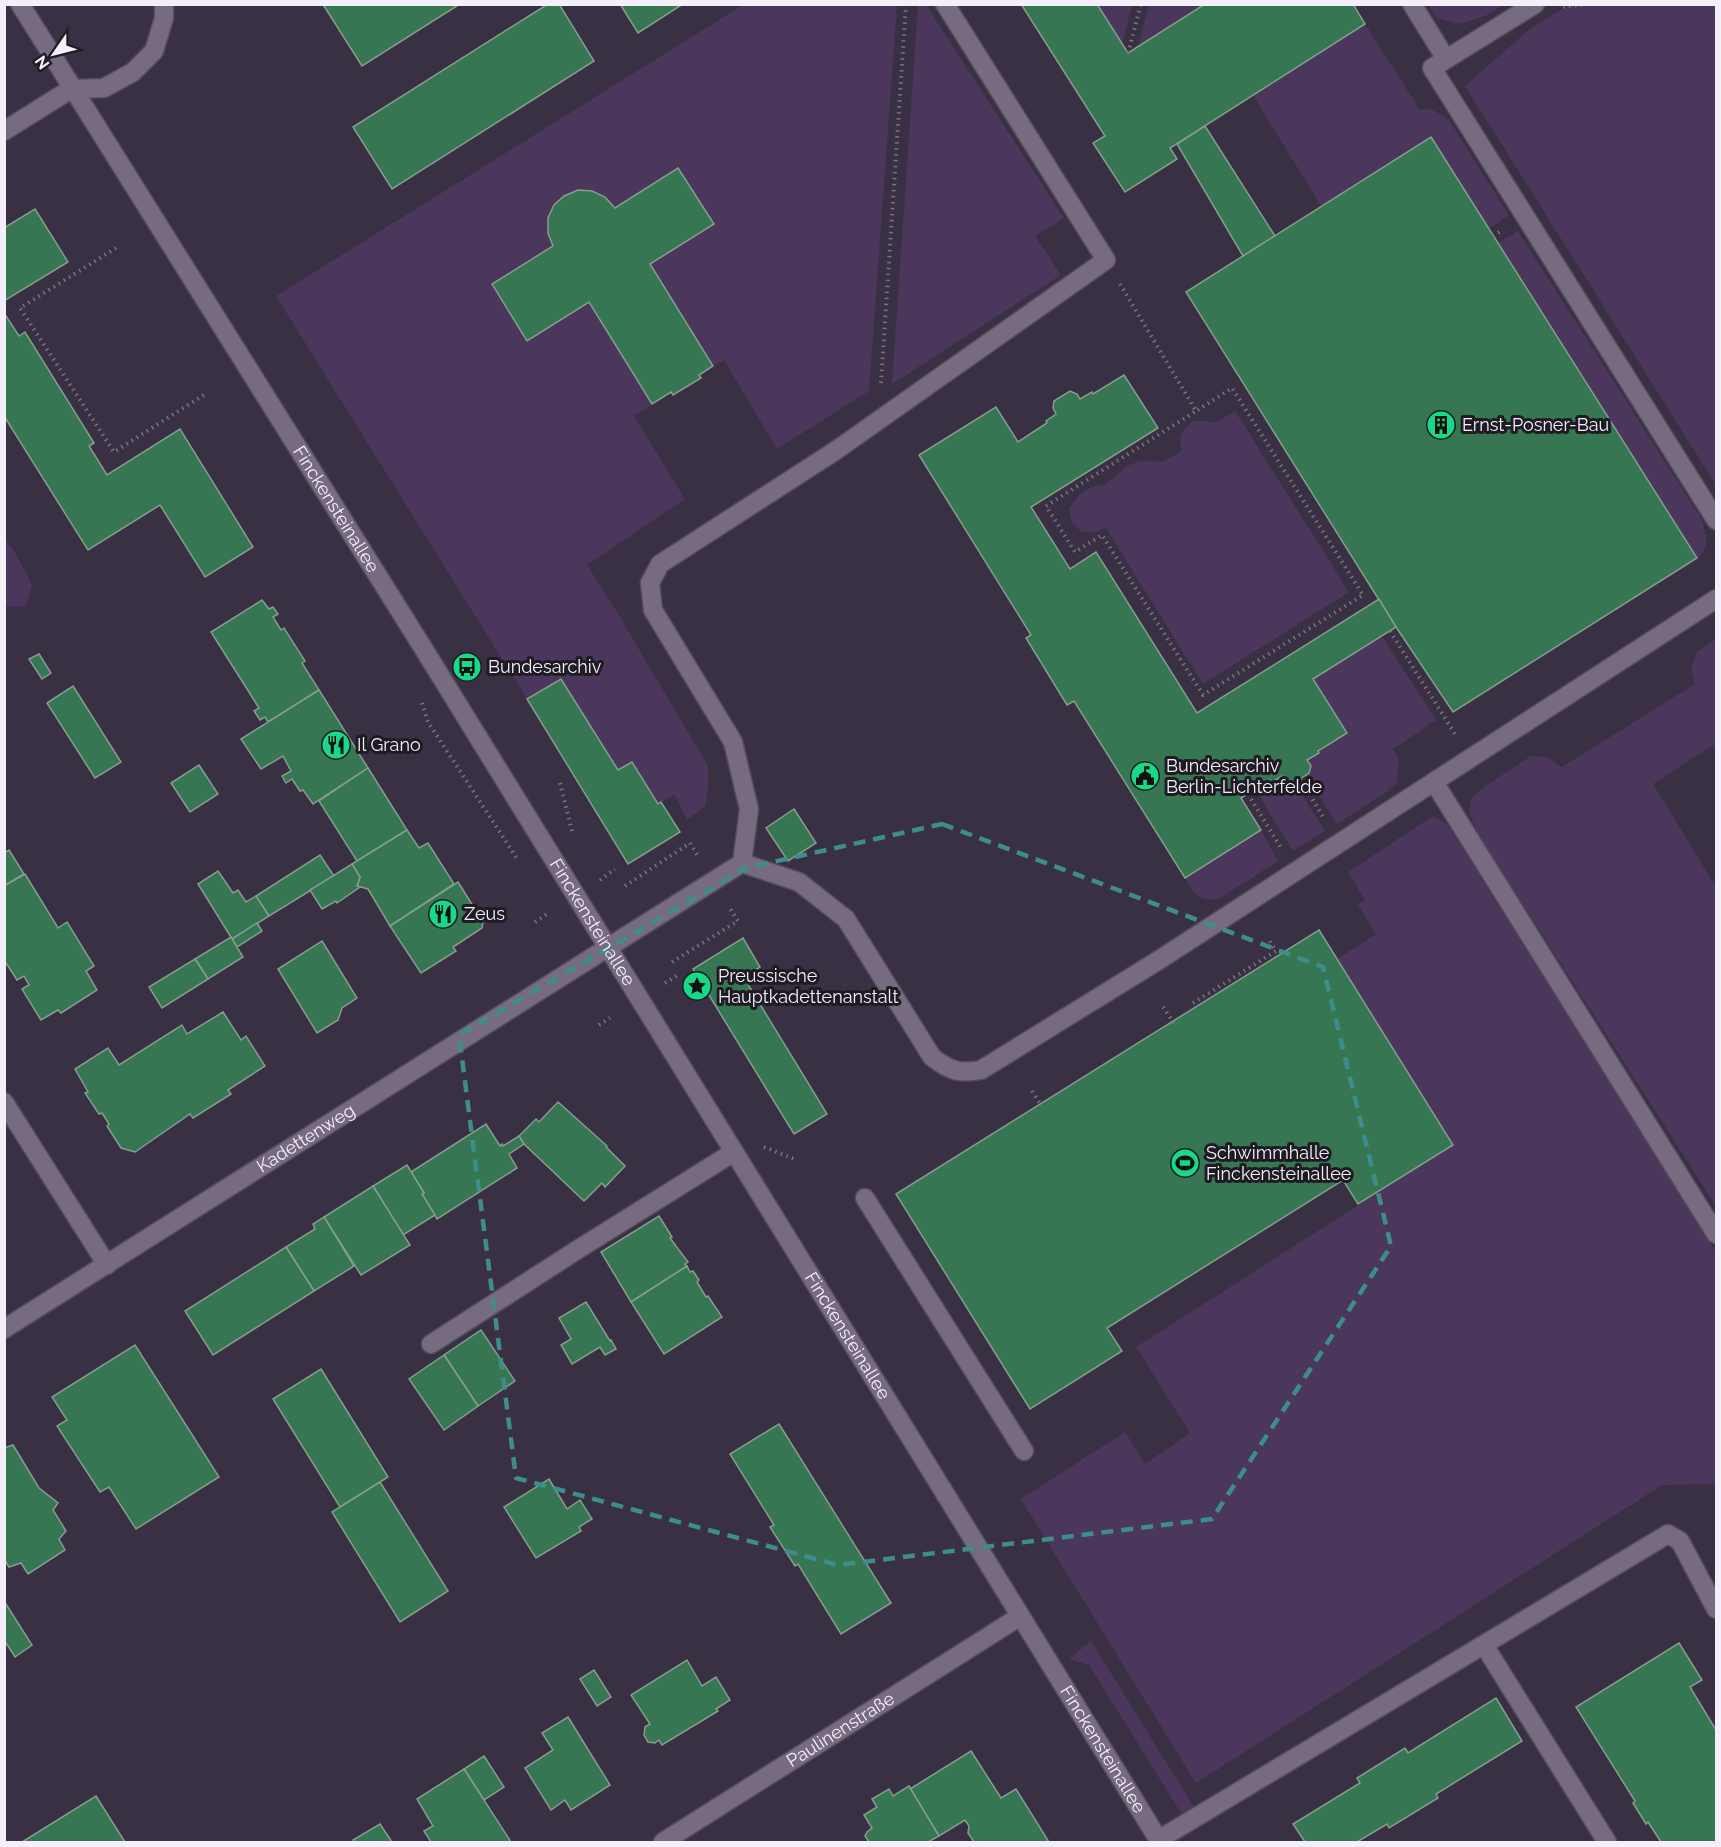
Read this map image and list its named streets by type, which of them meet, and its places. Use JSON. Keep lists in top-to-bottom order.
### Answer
{
  "streets": {
    "street": ["Finckensteinallee", "Kadettenweg", "Paulinenstraße"]
  },
  "crossings": [
    ["Finckensteinallee", "Kadettenweg"],
    ["Finckensteinallee", "Paulinenstraße"]
  ],
  "places": {
    "building": ["Ernst-Posner-Bau"],
    "bus stop": ["Bundesarchiv"],
    "restaurant": ["Il Grano", "Zeus"],
    "public building": ["Bundesarchiv Berlin-Lichterfelde"],
    "place": ["Preussische Hauptkadettenanstalt"],
    "sports": ["Schwimmhalle Finckensteinallee"]
  },
  "north": "bottom left"
}
